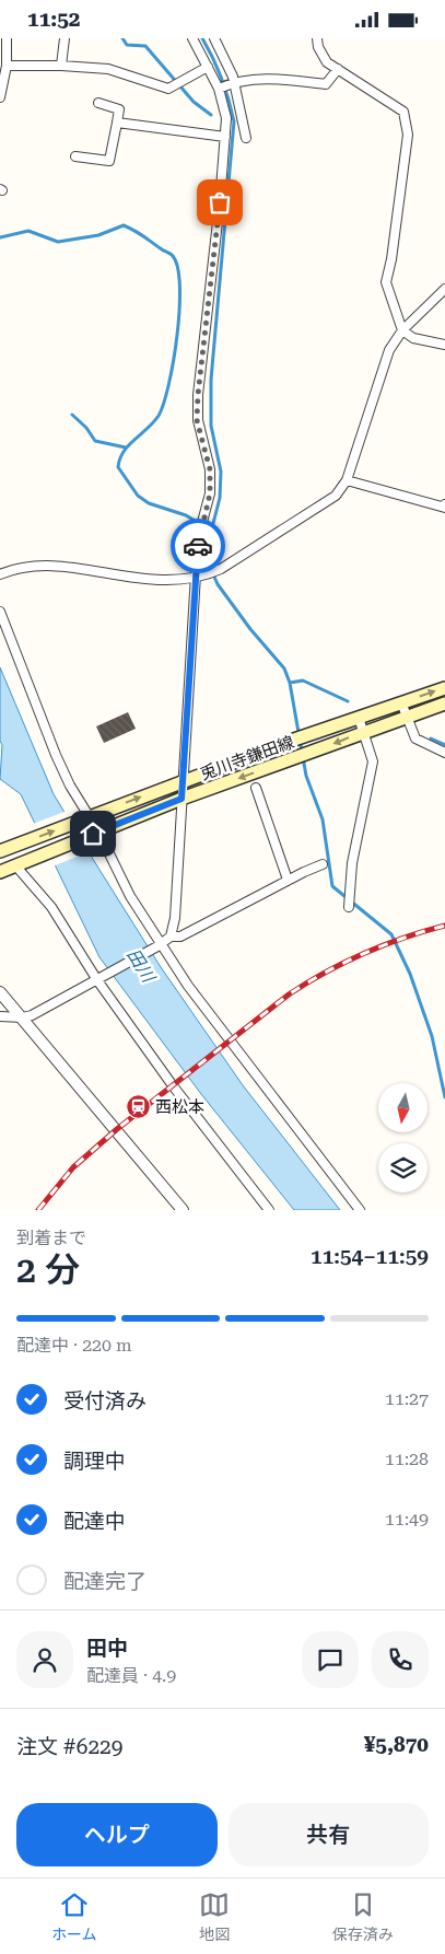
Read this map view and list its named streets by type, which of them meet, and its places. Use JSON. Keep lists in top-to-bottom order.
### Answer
{
  "streets": {
    "main road": ["兎川寺鎌田線"]
  },
  "water": ["田川"],
  "places": {
    "station": ["西松本"]
  },
  "north": "bottom",
  "page": {
    "status": "11:52",
    "heading": ["2 分", "到着まで", "11:54–11:59"],
    "panel": [
      "田中",
      "配達員 · 4.9",
      "注文 #6229",
      "¥5,870"
    ],
    "bar": "配達中 · 220 m",
    "list": [
      ["受付済み", "11:27"],
      ["調理中", "11:28"],
      ["配達中", "11:49"],
      "配達完了"
    ],
    "buttons": ["ヘルプ", "共有"],
    "tabs": ["ホーム", "地図", "保存済み"]
  }
}
